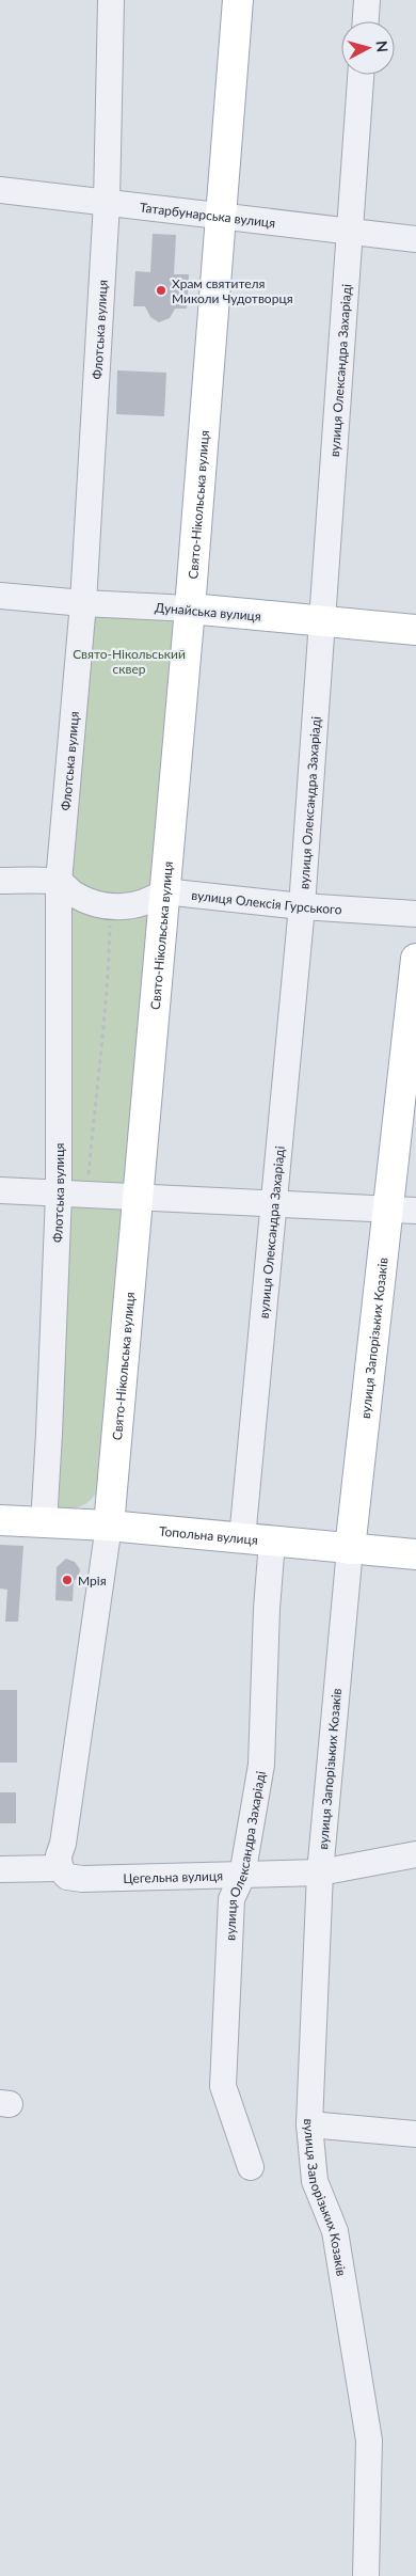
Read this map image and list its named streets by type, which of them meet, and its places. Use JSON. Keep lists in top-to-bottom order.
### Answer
{
  "streets": {
    "main road": [
      "Свято-Нікольська вулиця",
      "Дунайська вулиця",
      "вулиця Запорізьких Козаків",
      "Топольна вулиця"
    ],
    "street": [
      "Татарбунарська вулиця",
      "Флотська вулиця",
      "вулиця Олександра Захаріаді",
      "вулиця Олексія Гурського",
      "Цегельна вулиця"
    ]
  },
  "crossings": [
    ["Татарбунарська вулиця", "Флотська вулиця"],
    ["Татарбунарська вулиця", "вулиця Олександра Захаріаді"],
    ["Татарбунарська вулиця", "Свято-Нікольська вулиця"],
    ["Флотська вулиця", "Дунайська вулиця"],
    ["Флотська вулиця", "Топольна вулиця"],
    ["вулиця Олександра Захаріаді", "Дунайська вулиця"],
    ["вулиця Олександра Захаріаді", "вулиця Олексія Гурського"],
    ["вулиця Олександра Захаріаді", "Топольна вулиця"],
    ["вулиця Олександра Захаріаді", "Цегельна вулиця"],
    ["Свято-Нікольська вулиця", "Дунайська вулиця"],
    ["Свято-Нікольська вулиця", "вулиця Олексія Гурського"],
    ["Свято-Нікольська вулиця", "Топольна вулиця"],
    ["Свято-Нікольська вулиця", "Цегельна вулиця"],
    ["вулиця Запорізьких Козаків", "Топольна вулиця"],
    ["вулиця Запорізьких Козаків", "Цегельна вулиця"]
  ],
  "parks": ["Свято-Нікольський сквер"],
  "places": ["Храм святителя Миколи Чудотворця", "Мрія"],
  "north": "right"
}
